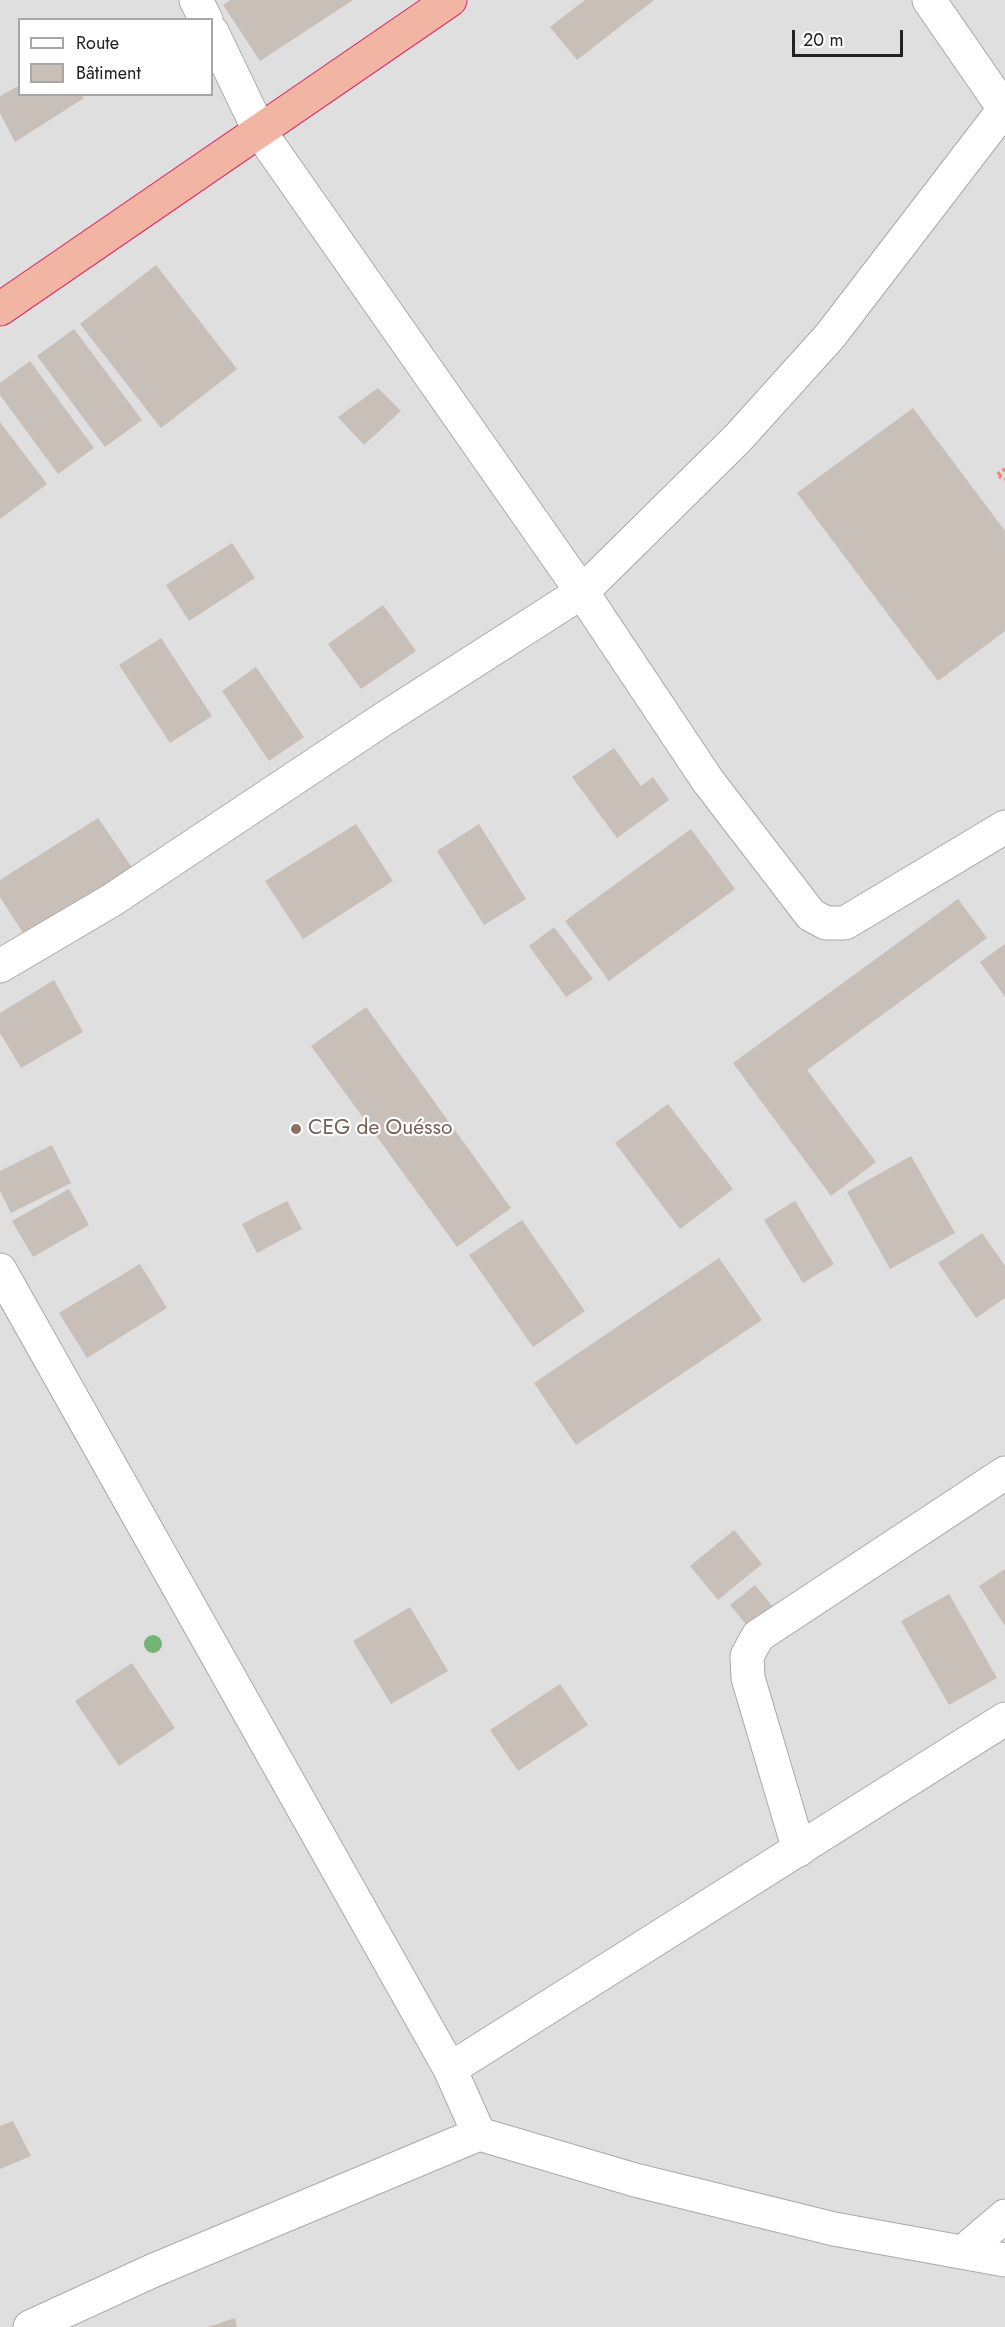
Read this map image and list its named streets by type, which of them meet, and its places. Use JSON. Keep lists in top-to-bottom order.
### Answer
{
  "places": ["CEG de Ouésso"],
  "legend": ["Route", "Bâtiment"],
  "scale_bar": "20 m"
}
